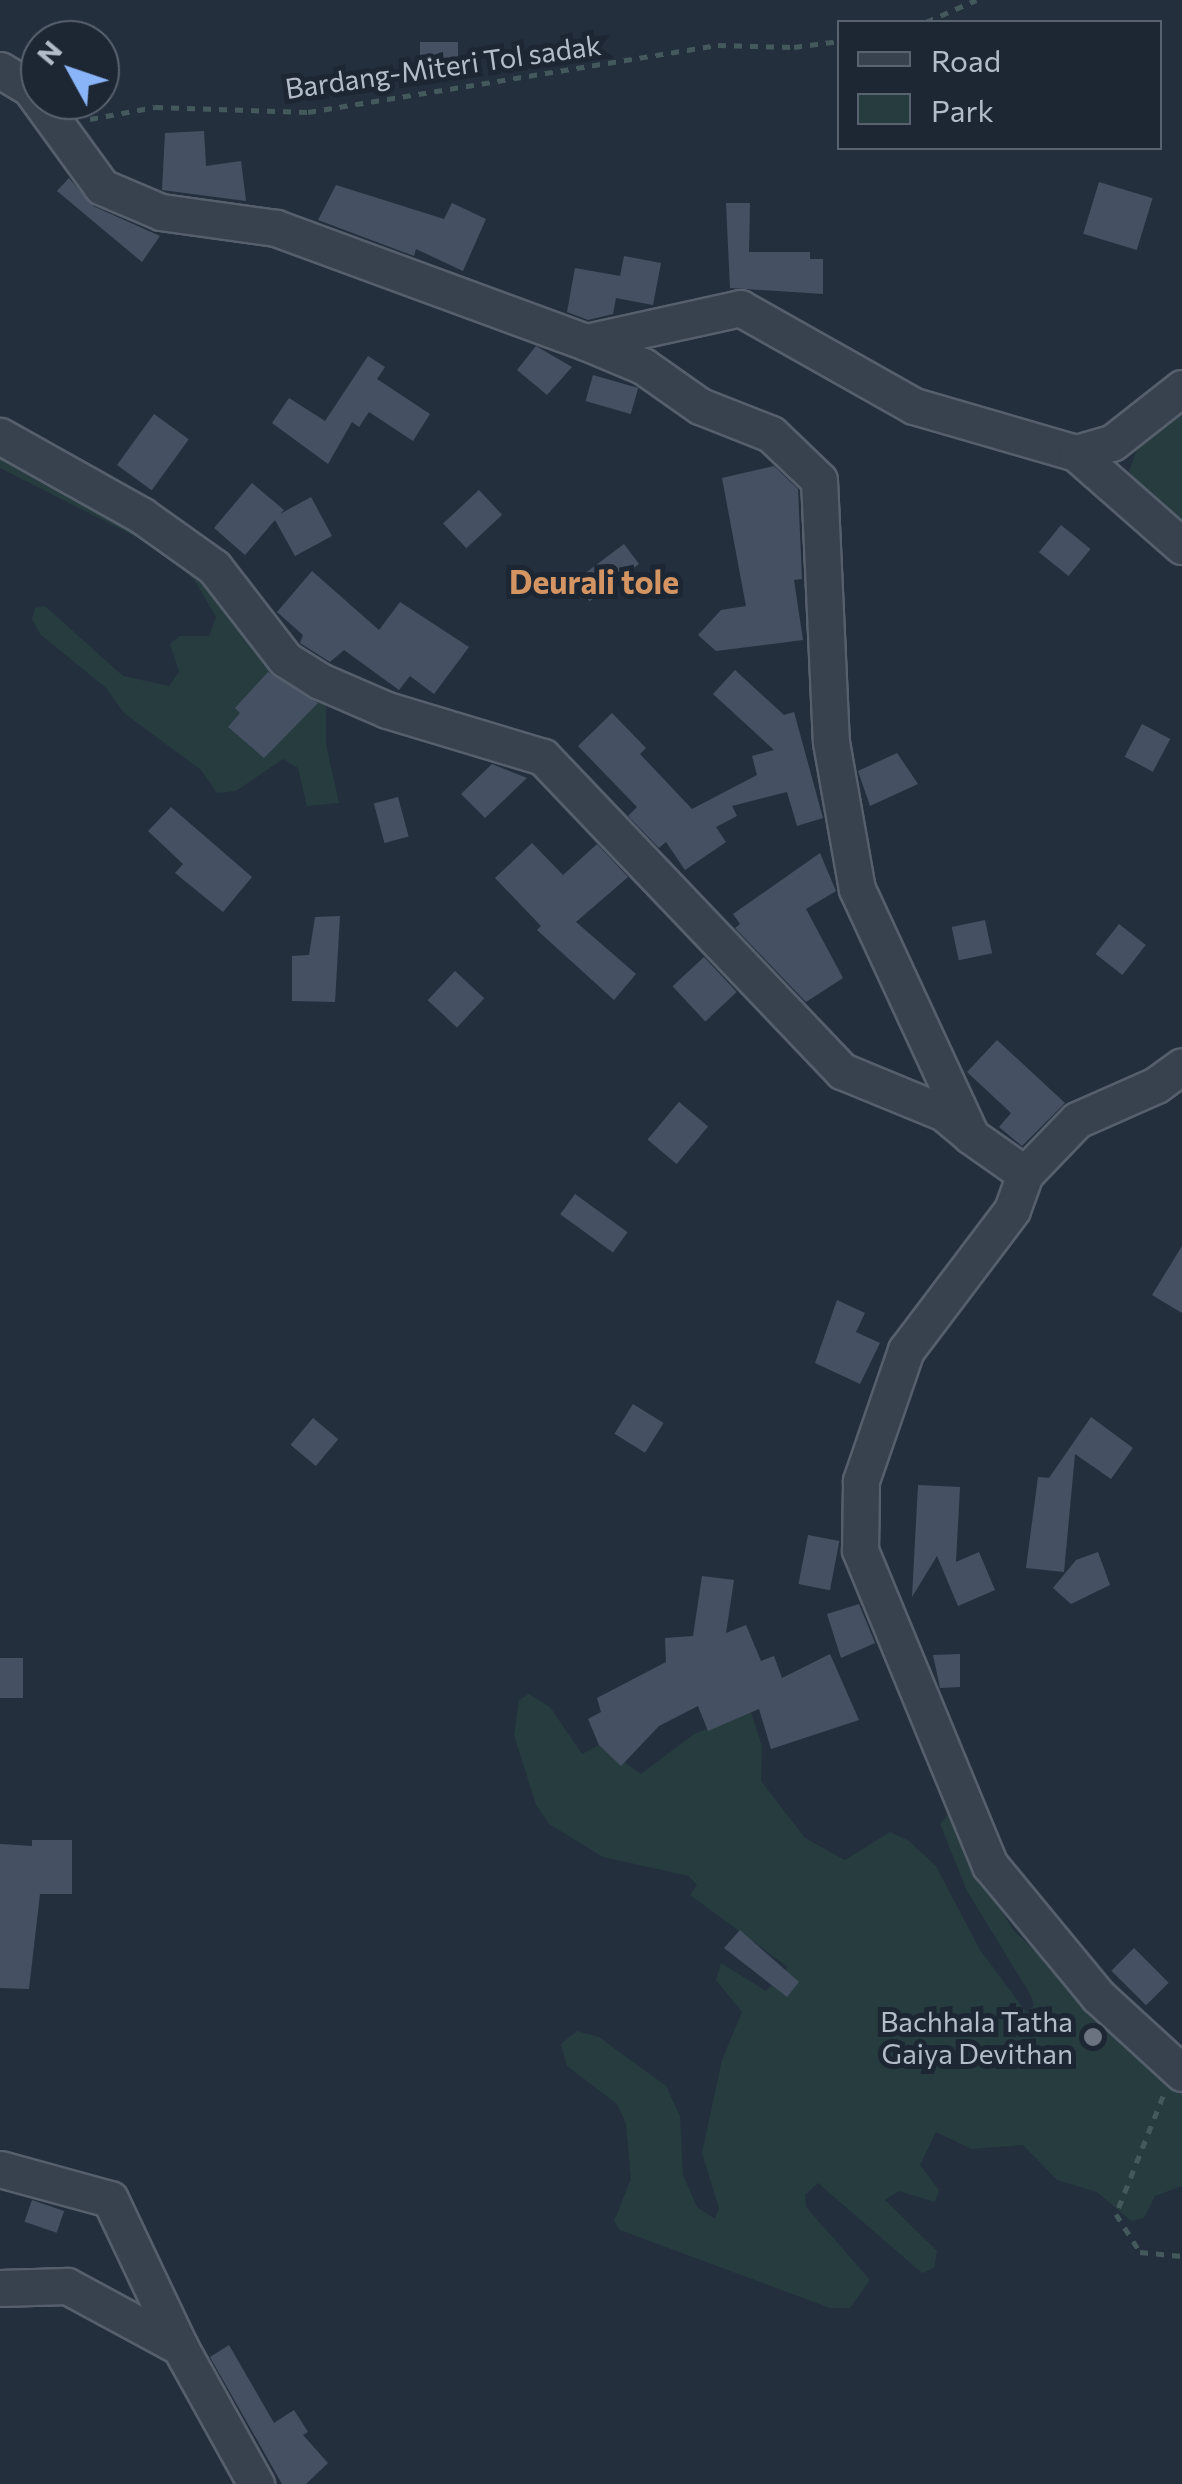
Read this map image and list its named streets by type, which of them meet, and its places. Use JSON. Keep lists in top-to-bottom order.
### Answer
{
  "streets": {
    "path": ["Bardang-Miteri Tol sadak"]
  },
  "districts": ["Deurali tole"],
  "places": ["Bachhala Tatha Gaiya Devithan"],
  "legend": ["Road", "Park"],
  "north": "top left"
}
